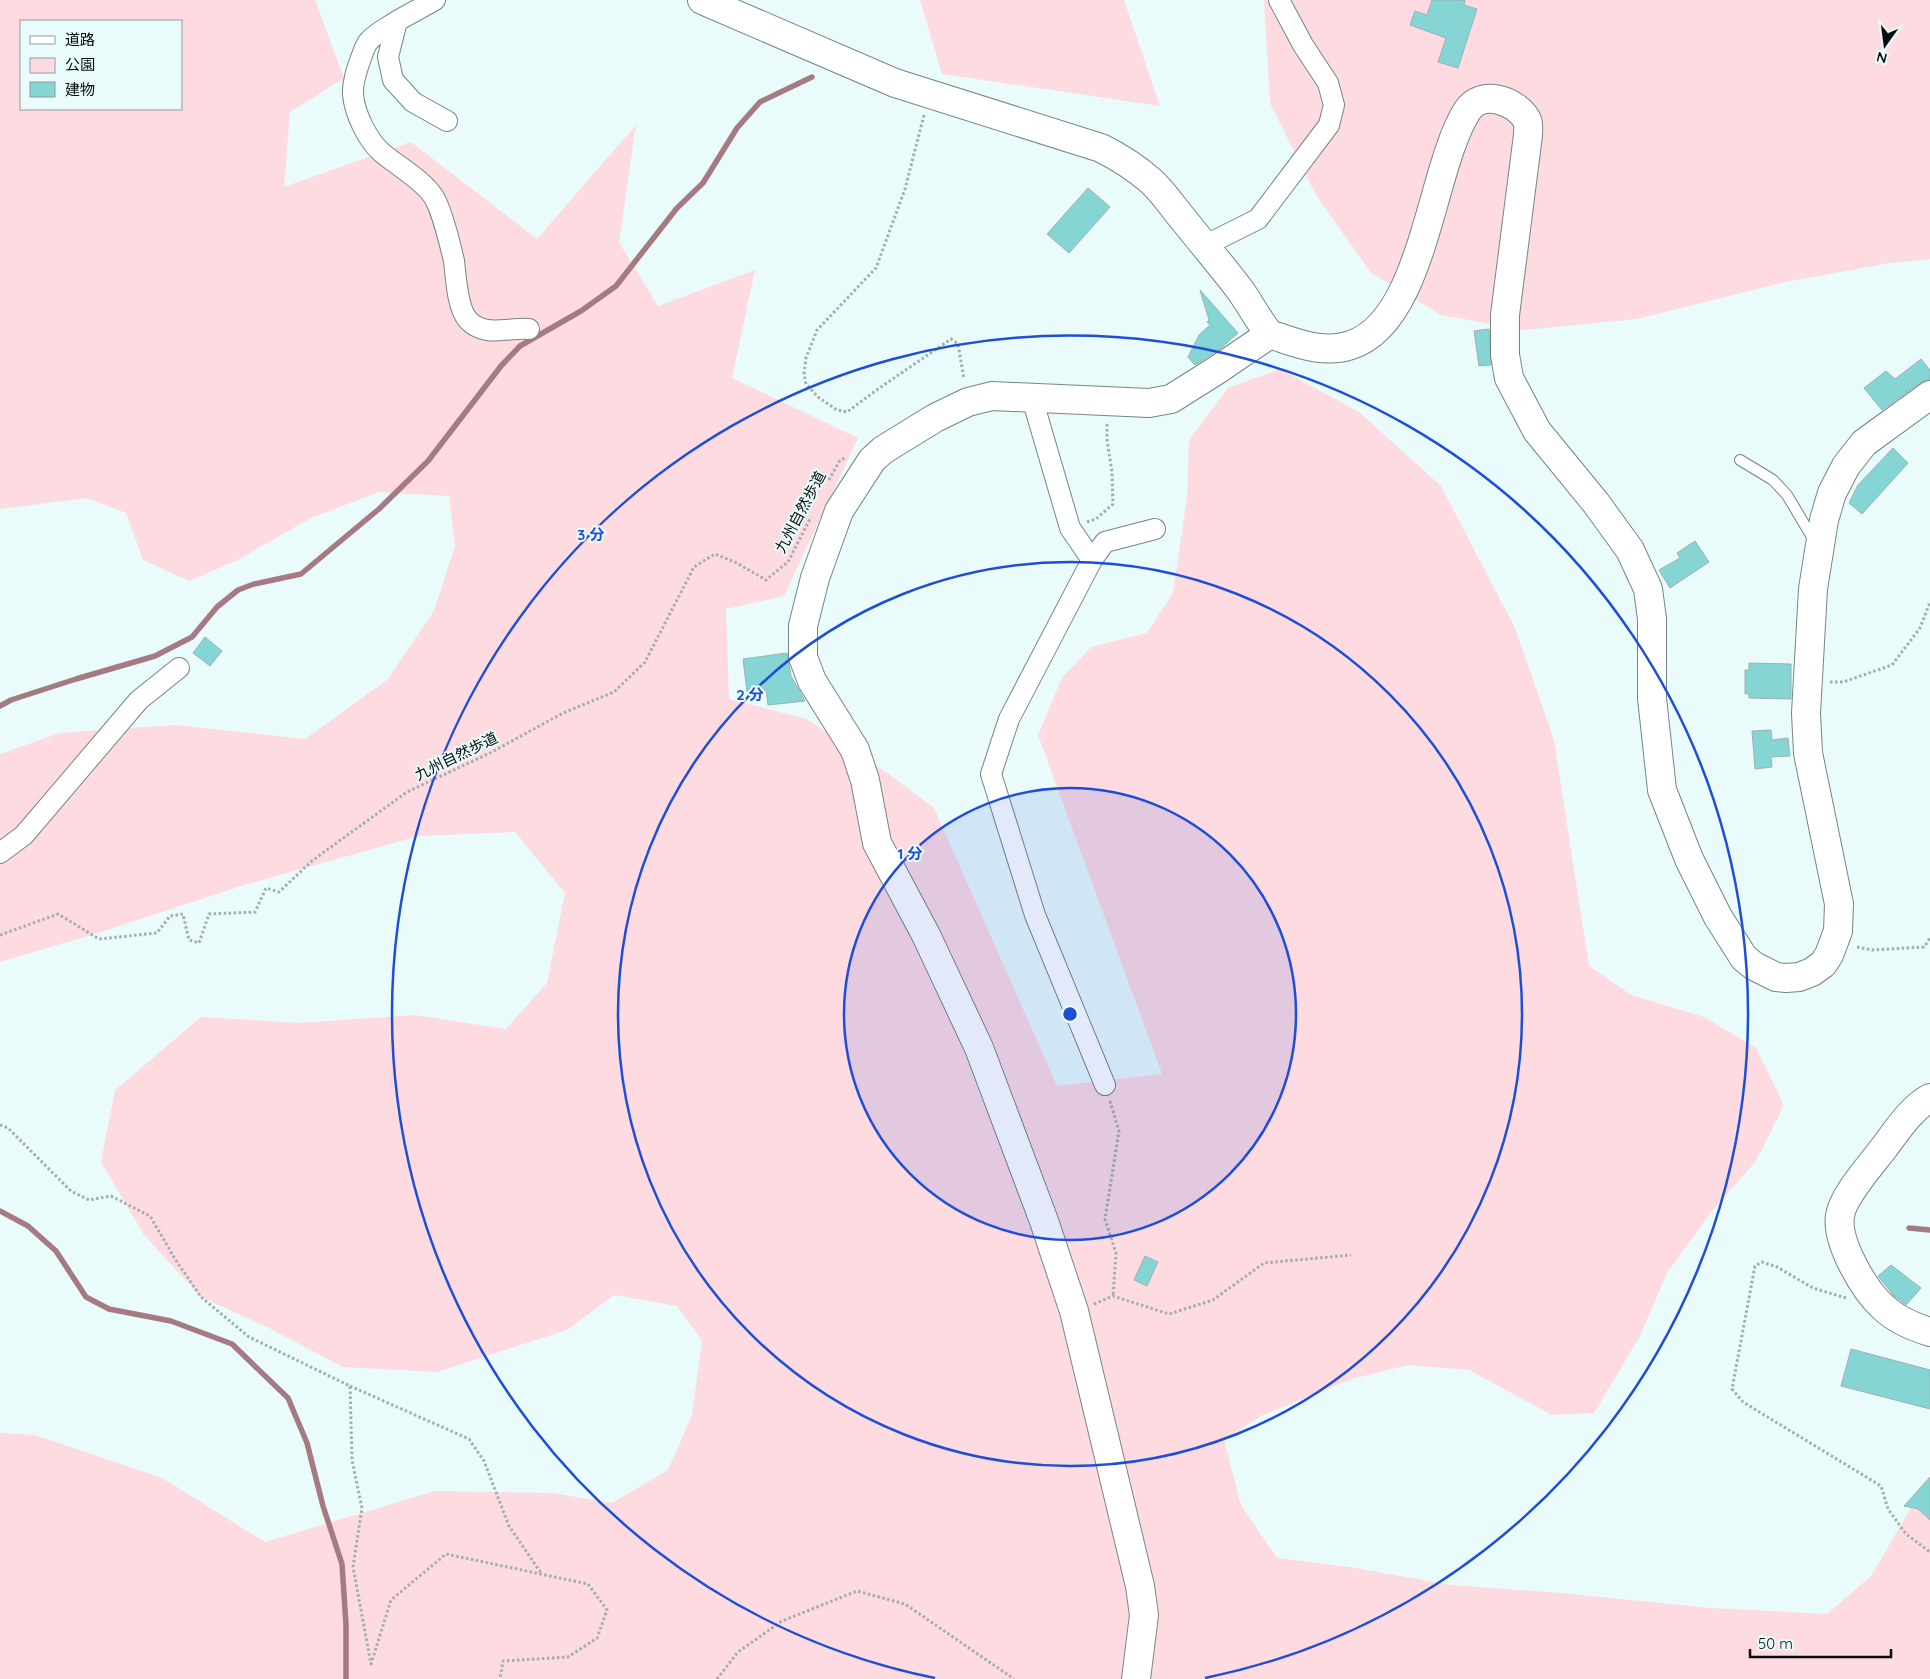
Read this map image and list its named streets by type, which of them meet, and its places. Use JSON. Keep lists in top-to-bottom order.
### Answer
{
  "streets": {
    "path": ["九州自然歩道"]
  },
  "legend": ["道路", "公園", "建物"],
  "scale_bar": "50 m",
  "north": "bottom",
  "rings": ["3 分", "2 分", "1 分"]
}
